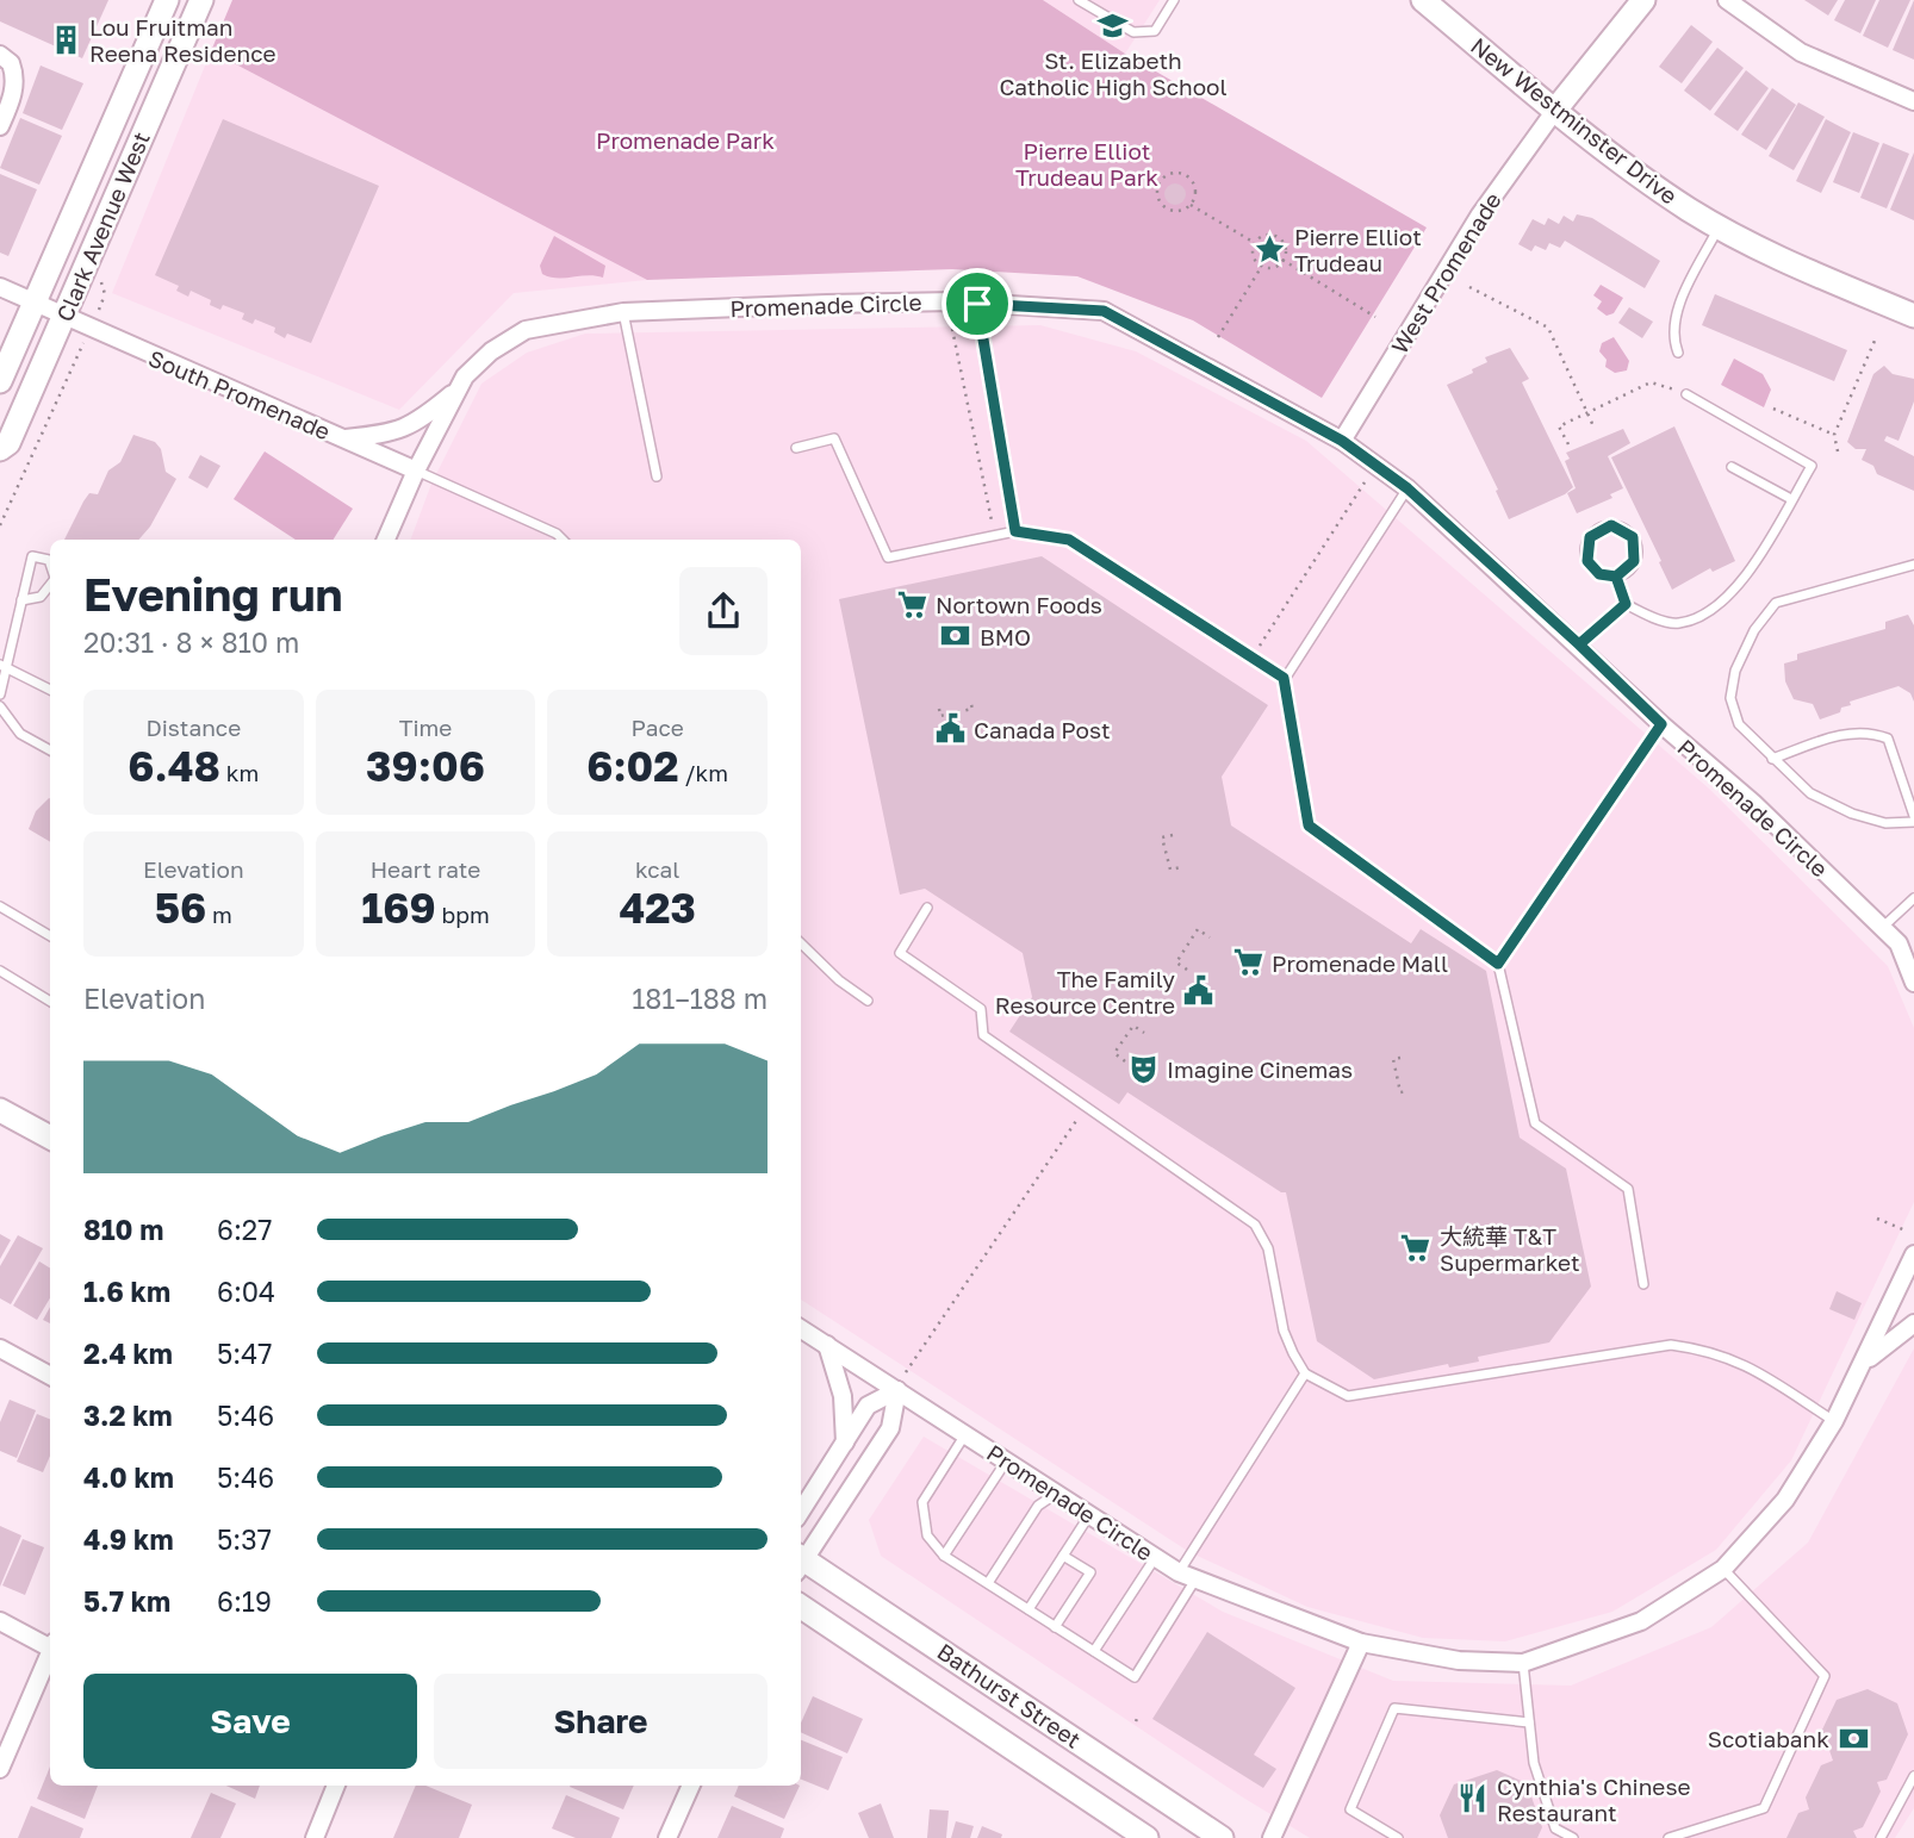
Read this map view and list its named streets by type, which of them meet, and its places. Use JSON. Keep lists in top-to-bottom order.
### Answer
{
  "streets": {
    "street": [
      "New Westminster Drive",
      "Clark Avenue West",
      "West Promenade",
      "Promenade Circle",
      "South Promenade",
      "Bathurst Street"
    ]
  },
  "crossings": [
    ["New Westminster Drive", "West Promenade"],
    ["Clark Avenue West", "South Promenade"],
    ["West Promenade", "Promenade Circle"],
    ["Promenade Circle", "South Promenade"]
  ],
  "parks": ["Promenade Park", "Pierre Elliot Trudeau Park"],
  "places": {
    "school or university": ["St. Elizabeth Catholic High School"],
    "building": ["Lou Fruitman Reena Residence"],
    "place": ["Pierre Elliot Trudeau"],
    "supermarket": ["Nortown Foods", "Promenade Mall", "大統華 T&T Supermarket"],
    "bank": ["BMO", "Scotiabank"],
    "public building": ["Canada Post", "The Family Resource Centre"],
    "theatre": ["Imagine Cinemas"],
    "restaurant": ["Cynthia's Chinese Restaurant"]
  },
  "page": {
    "heading": ["Evening run", "20:31 · 8 × 810 m"],
    "stats": [
      ["Distance", "6.48 km"],
      ["Time", "39:06"],
      ["Pace", "6:02 /km"],
      ["Elevation", "56 m"],
      ["Heart rate", "169 bpm"],
      ["kcal", "423"]
    ],
    "chart": ["Elevation", "181–188 m"],
    "list": [
      {
        "name": "810 m",
        "note": "6:27"
      },
      {
        "name": "1.6 km",
        "note": "6:04"
      },
      {
        "name": "2.4 km",
        "note": "5:47"
      },
      {
        "name": "3.2 km",
        "note": "5:46"
      },
      {
        "name": "4.0 km",
        "note": "5:46"
      },
      {
        "name": "4.9 km",
        "note": "5:37"
      },
      {
        "name": "5.7 km",
        "note": "6:19"
      }
    ],
    "buttons": ["Save", "Share"]
  }
}
